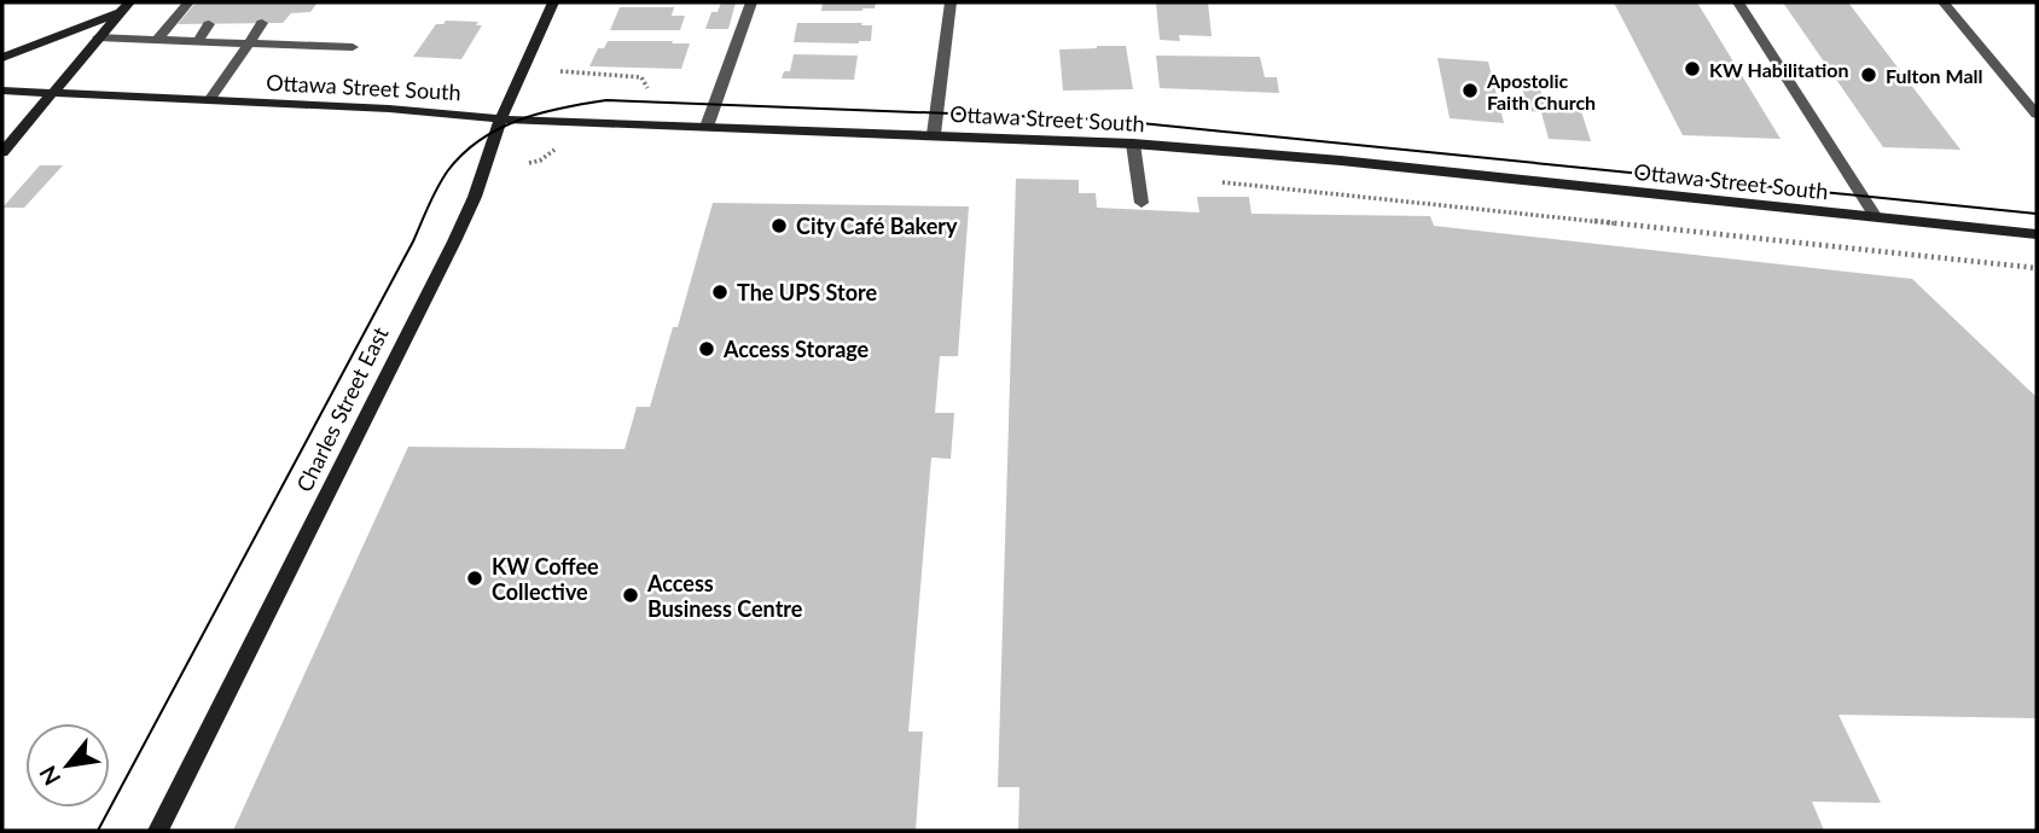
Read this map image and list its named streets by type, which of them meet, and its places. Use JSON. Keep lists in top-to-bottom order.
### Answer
{
  "streets": {
    "main road": ["Ottawa Street South", "Charles Street East"]
  },
  "crossings": [
    ["Ottawa Street South", "Charles Street East"]
  ],
  "places": [
    "KW Habilitation",
    "Fulton Mall",
    "Apostolic Faith Church",
    "City Café Bakery",
    "The UPS Store",
    "Access Storage",
    "KW Coffee Collective",
    "Access Business Centre"
  ],
  "north": "bottom left"
}
